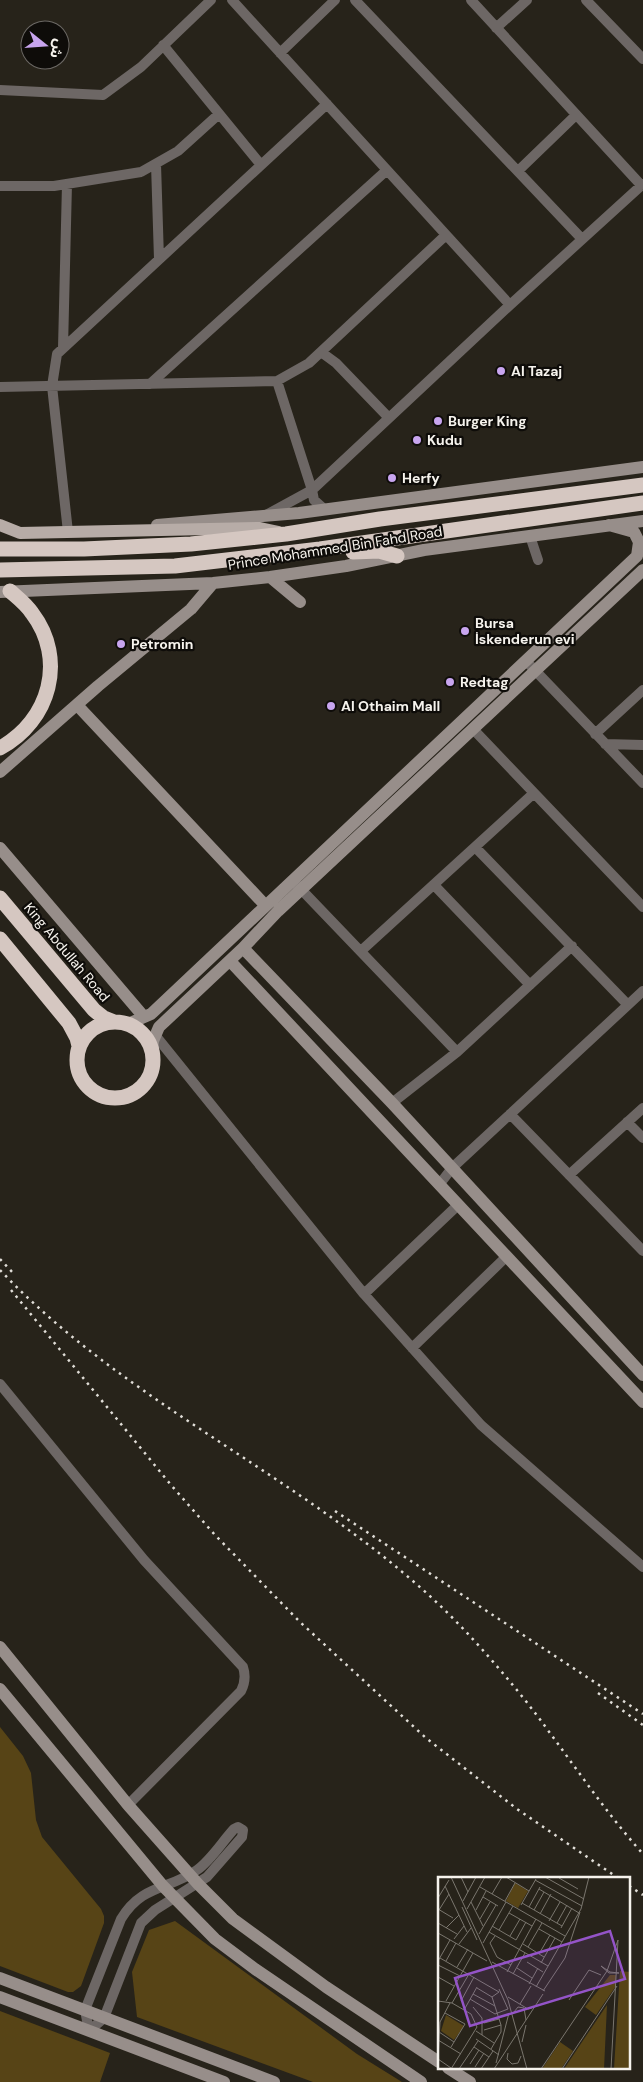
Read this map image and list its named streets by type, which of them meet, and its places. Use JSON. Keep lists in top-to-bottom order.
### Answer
{
  "streets": {
    "highway": ["Prince Mohammed Bin Fahd Road", "King Abdullah Road"]
  },
  "places": [
    "Al Tazaj",
    "Burger King",
    "Kudu",
    "Herfy",
    "Bursa İskenderun evi",
    "Petromin",
    "Redtag",
    "Al Othaim Mall"
  ],
  "north": "right"
}
